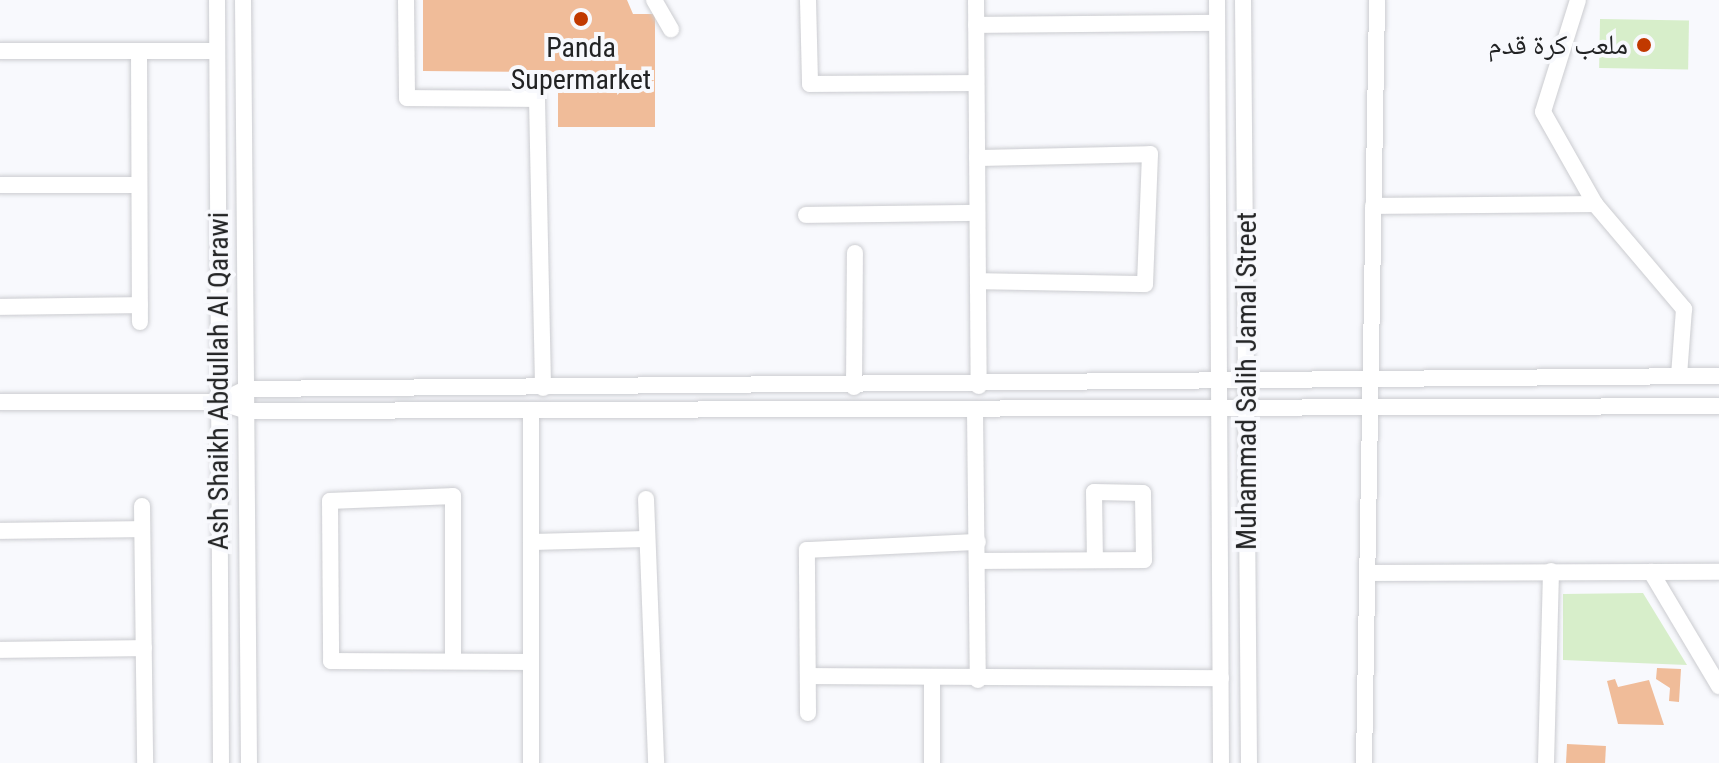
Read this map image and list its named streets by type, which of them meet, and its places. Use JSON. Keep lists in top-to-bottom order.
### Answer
{
  "streets": {
    "street": ["Ash Shaikh Abdullah Al Qarawi", "Muhammad Salih Jamal Street"]
  },
  "places": ["Panda Supermarket", "ملعب كرة قدم"]
}
